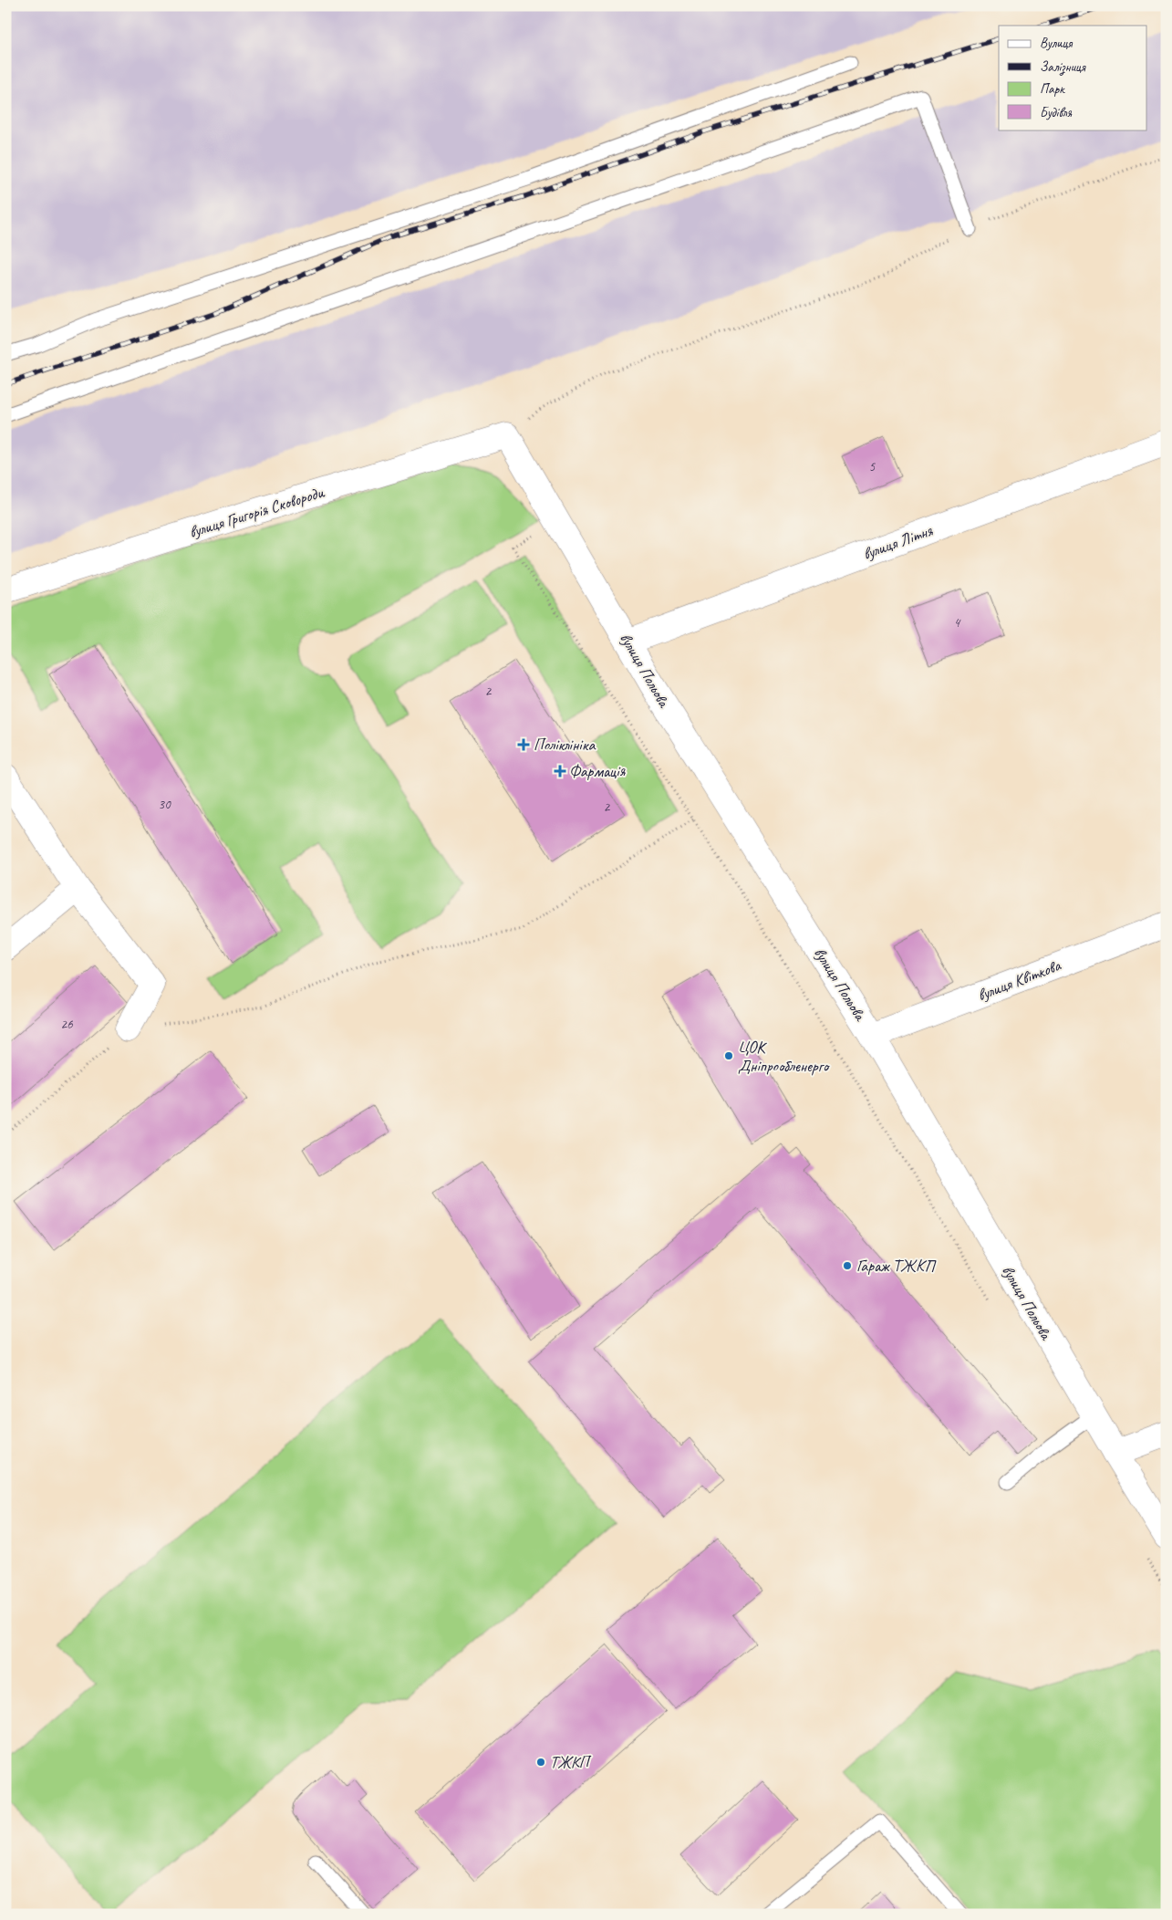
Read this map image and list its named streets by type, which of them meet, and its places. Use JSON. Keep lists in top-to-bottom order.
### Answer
{
  "streets": {
    "street": [
      "вулиця Григорія Сковороди",
      "вулиця Літня",
      "вулиця Польова",
      "вулиця Квіткова"
    ]
  },
  "crossings": [
    ["вулиця Григорія Сковороди", "вулиця Польова"],
    ["вулиця Літня", "вулиця Польова"],
    ["вулиця Польова", "вулиця Квіткова"]
  ],
  "places": {
    "health": ["Поліклініка", "Фармація"],
    "other": ["ЦОК Дніпрообленерго", "Гараж ТЖКП", "ТЖКП"]
  },
  "house_numbers": [
    "5",
    "4",
    "2",
    "30",
    "2",
    "26"
  ],
  "legend": [
    "Вулиця",
    "Залізниця",
    "Парк",
    "Будівля"
  ]
}
